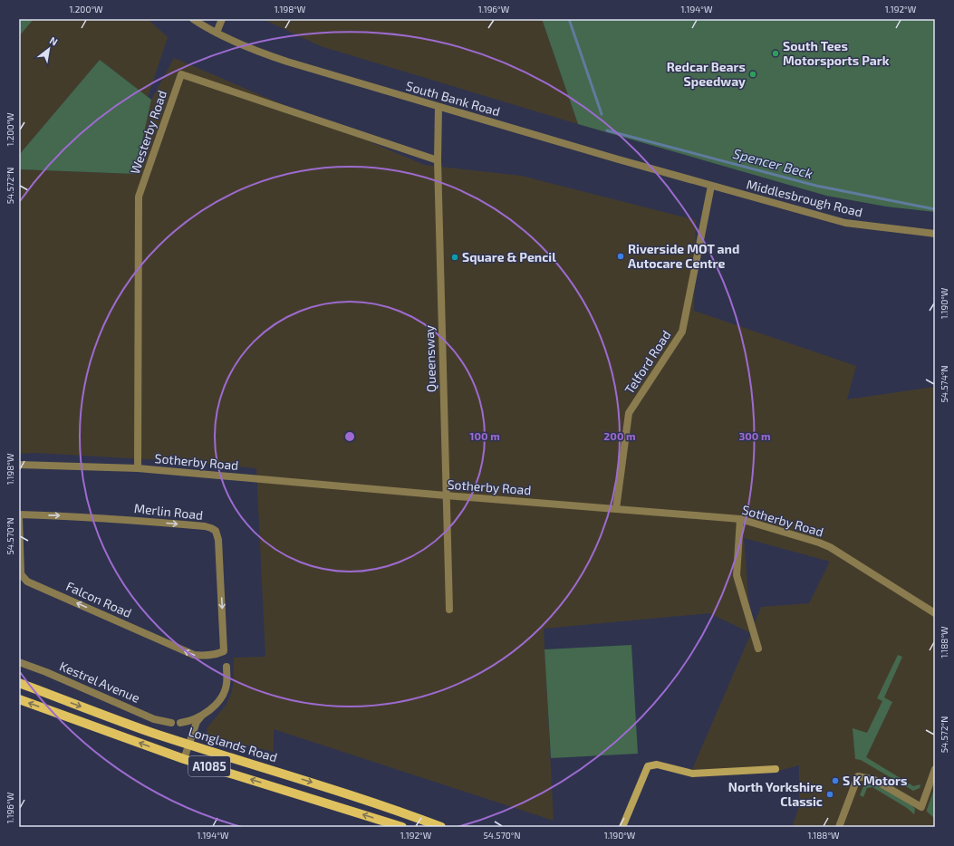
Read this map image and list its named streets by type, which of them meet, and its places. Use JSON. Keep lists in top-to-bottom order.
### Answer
{
  "streets": {
    "main road": ["Longlands Road", "A1085"],
    "street": [
      "South Bank Road",
      "Westerby Road",
      "Middlesbrough Road",
      "Queensway",
      "Telford Road",
      "Sotherby Road",
      "Merlin Road",
      "Falcon Road",
      "Kestrel Avenue"
    ]
  },
  "crossings": [
    ["South Bank Road", "Middlesbrough Road"],
    ["South Bank Road", "Queensway"],
    ["South Bank Road", "Telford Road"],
    ["Westerby Road", "Queensway"],
    ["Westerby Road", "Sotherby Road"],
    ["Middlesbrough Road", "Telford Road"],
    ["Queensway", "Sotherby Road"],
    ["Telford Road", "Sotherby Road"],
    ["Merlin Road", "Falcon Road"]
  ],
  "one_way": ["Falcon Road"],
  "water": ["Spencer Beck"],
  "places": [
    "South Tees Motorsports Park",
    "Redcar Bears Speedway",
    "Riverside MOT and Autocare Centre",
    "Square & Pencil",
    "S K Motors",
    "North Yorkshire Classic"
  ],
  "north": "top right",
  "coordinates": [
    "1.200°W",
    "1.198°W",
    "1.196°W",
    "1.194°W",
    "1.192°W",
    "54.572°N",
    "1.190°W",
    "54.574°N",
    "54.570°N",
    "1.188°W"
  ],
  "rings": ["100 m", "200 m", "300 m"]
}
